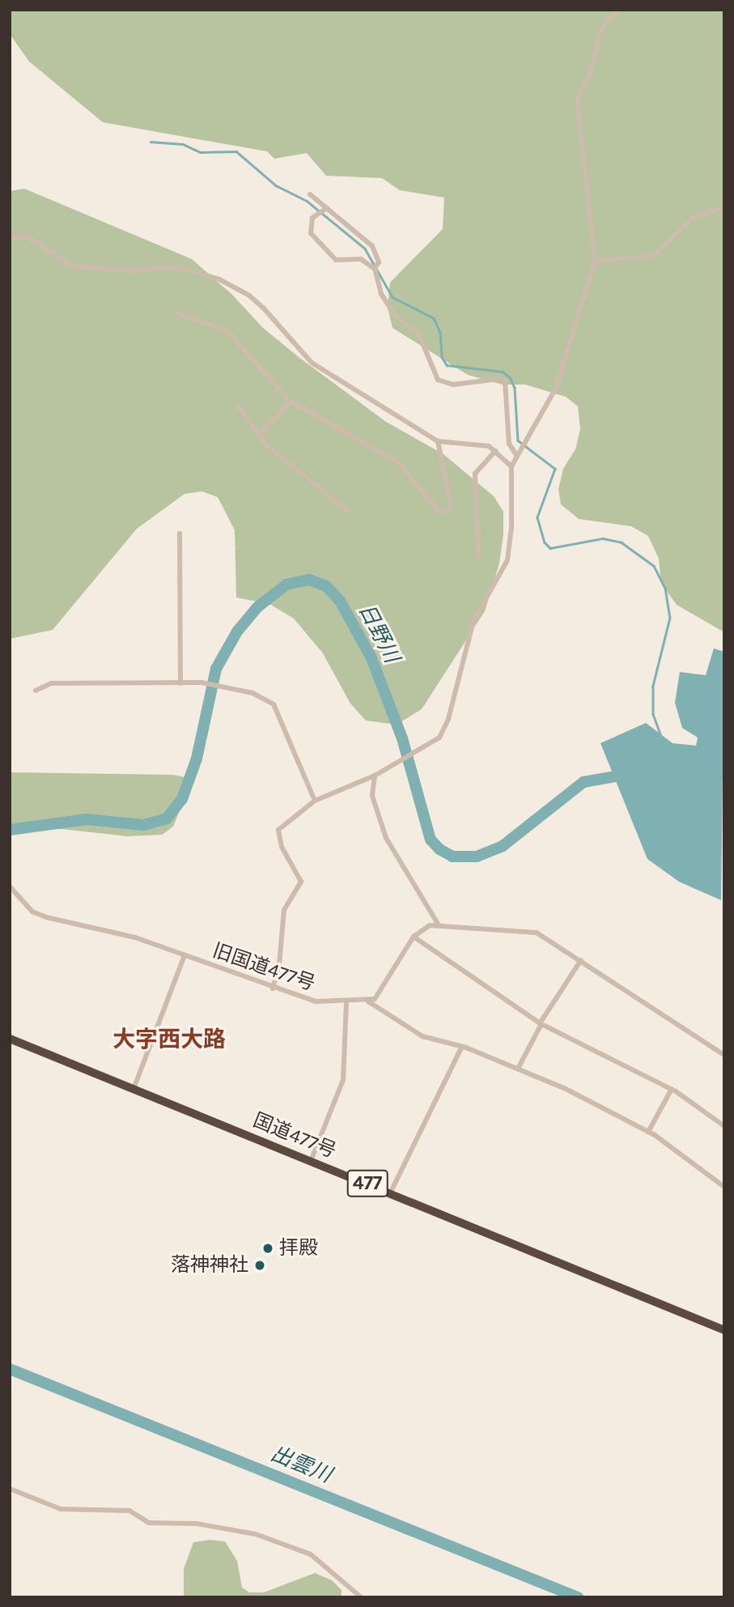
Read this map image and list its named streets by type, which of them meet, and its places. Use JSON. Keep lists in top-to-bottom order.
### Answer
{
  "streets": {
    "highway": ["国道477号", "477"],
    "street": ["旧国道477号"]
  },
  "districts": ["大字西大路"],
  "water": ["日野川", "出雲川"],
  "places": ["拝殿", "落神神社"]
}
